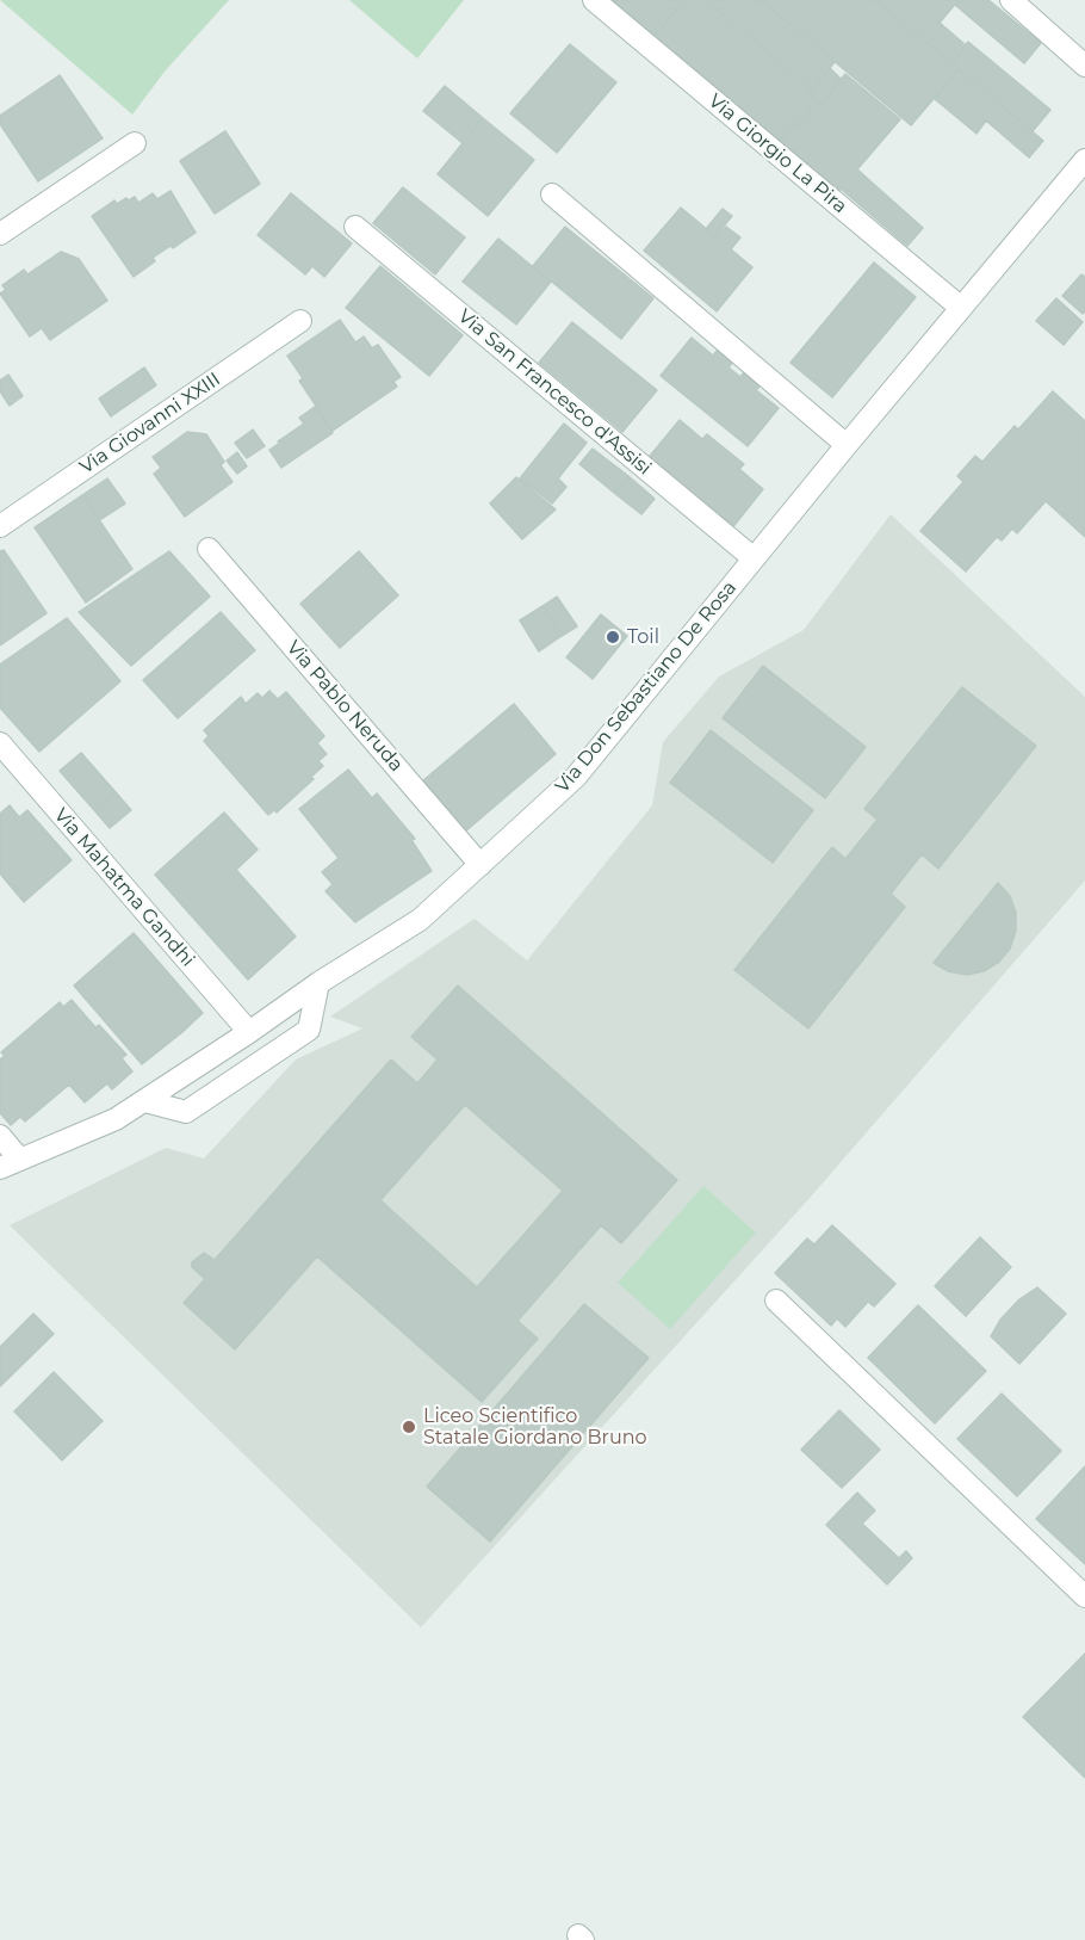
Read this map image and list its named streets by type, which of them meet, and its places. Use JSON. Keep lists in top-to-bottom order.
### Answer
{
  "streets": {
    "street": [
      "Via Giorgio La Pira",
      "Via San Francesco d'Assisi",
      "Via Giovanni XXIII",
      "Via Don Sebastiano De Rosa",
      "Via Pablo Neruda",
      "Via Mahatma Gandhi"
    ]
  },
  "crossings": [
    ["Via Giorgio La Pira", "Via Don Sebastiano De Rosa"],
    ["Via San Francesco d'Assisi", "Via Don Sebastiano De Rosa"],
    ["Via Don Sebastiano De Rosa", "Via Pablo Neruda"],
    ["Via Don Sebastiano De Rosa", "Via Mahatma Gandhi"]
  ],
  "places": ["Toil", "Liceo Scientifico Statale Giordano Bruno"]
}
